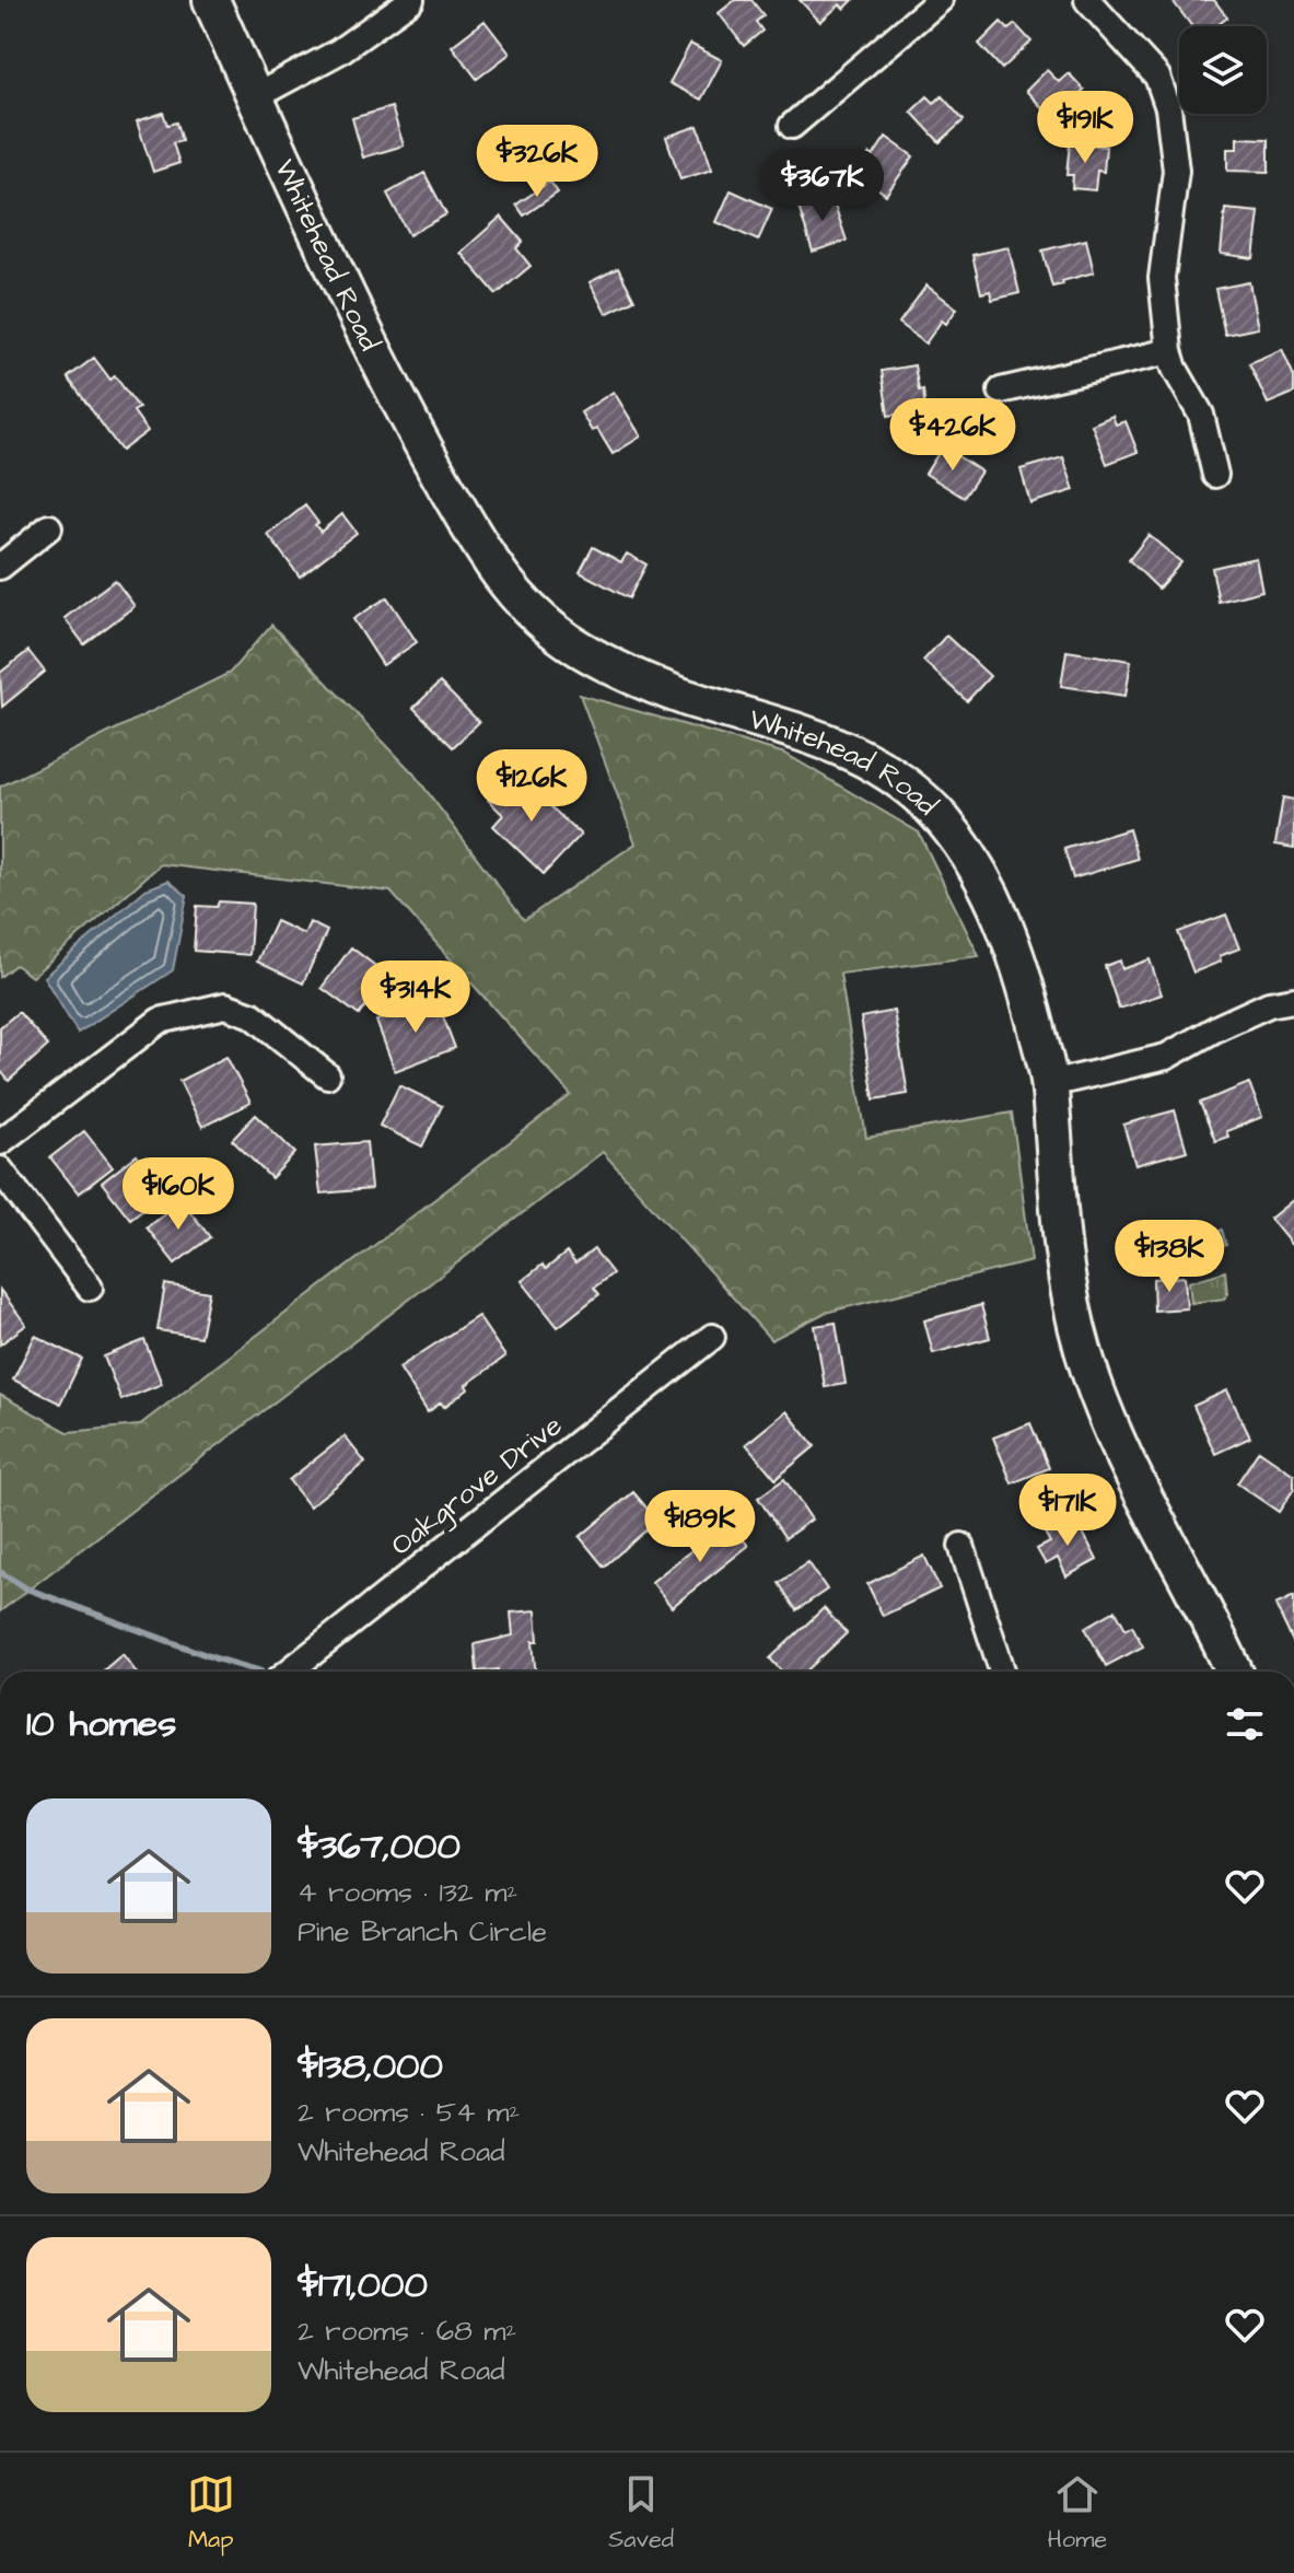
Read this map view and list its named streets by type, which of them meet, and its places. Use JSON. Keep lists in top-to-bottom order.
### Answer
{
  "streets": {
    "street": ["Whitehead Road", "Oakgrove Drive"]
  },
  "page": {
    "price": [
      "$191K",
      "$326K",
      "$367K",
      "$426K",
      "$126K",
      "$314K",
      "$160K",
      "$138K",
      "$171K",
      "$189K"
    ],
    "heading": "10 homes",
    "list": [
      {
        "name": "$367,000",
        "note": "4 rooms · 132 m² · Pine Branch Circle"
      },
      {
        "name": "$138,000",
        "note": "2 rooms · 54 m² · Whitehead Road"
      },
      {
        "name": "$171,000",
        "note": "2 rooms · 68 m² · Whitehead Road"
      }
    ],
    "tabs": ["Map", "Saved", "Home"]
  }
}
